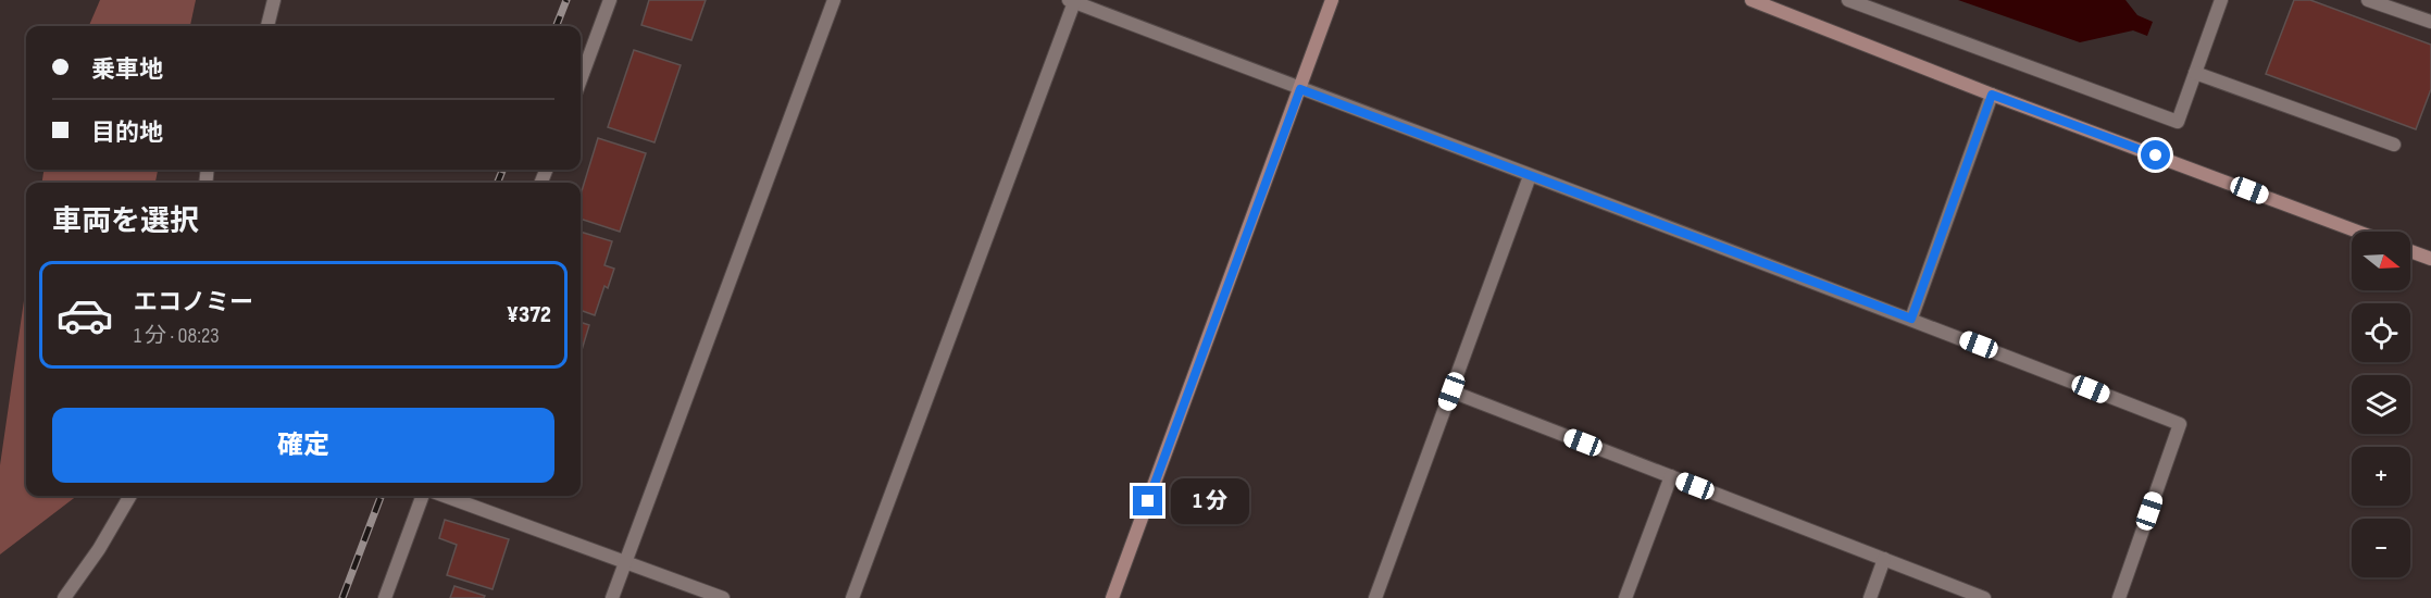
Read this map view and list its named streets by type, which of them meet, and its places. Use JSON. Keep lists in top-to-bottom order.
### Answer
{
  "north": "right",
  "page": {
    "banner": ["乗車地", "目的地"],
    "heading": "車両を選択",
    "map_buttons": ["+", "−"],
    "list": [
      {
        "name": "エコノミー",
        "note": "1 分 · 08:23",
        "value": "¥372"
      }
    ],
    "buttons": "確定",
    "bubble": "1 分"
  }
}
